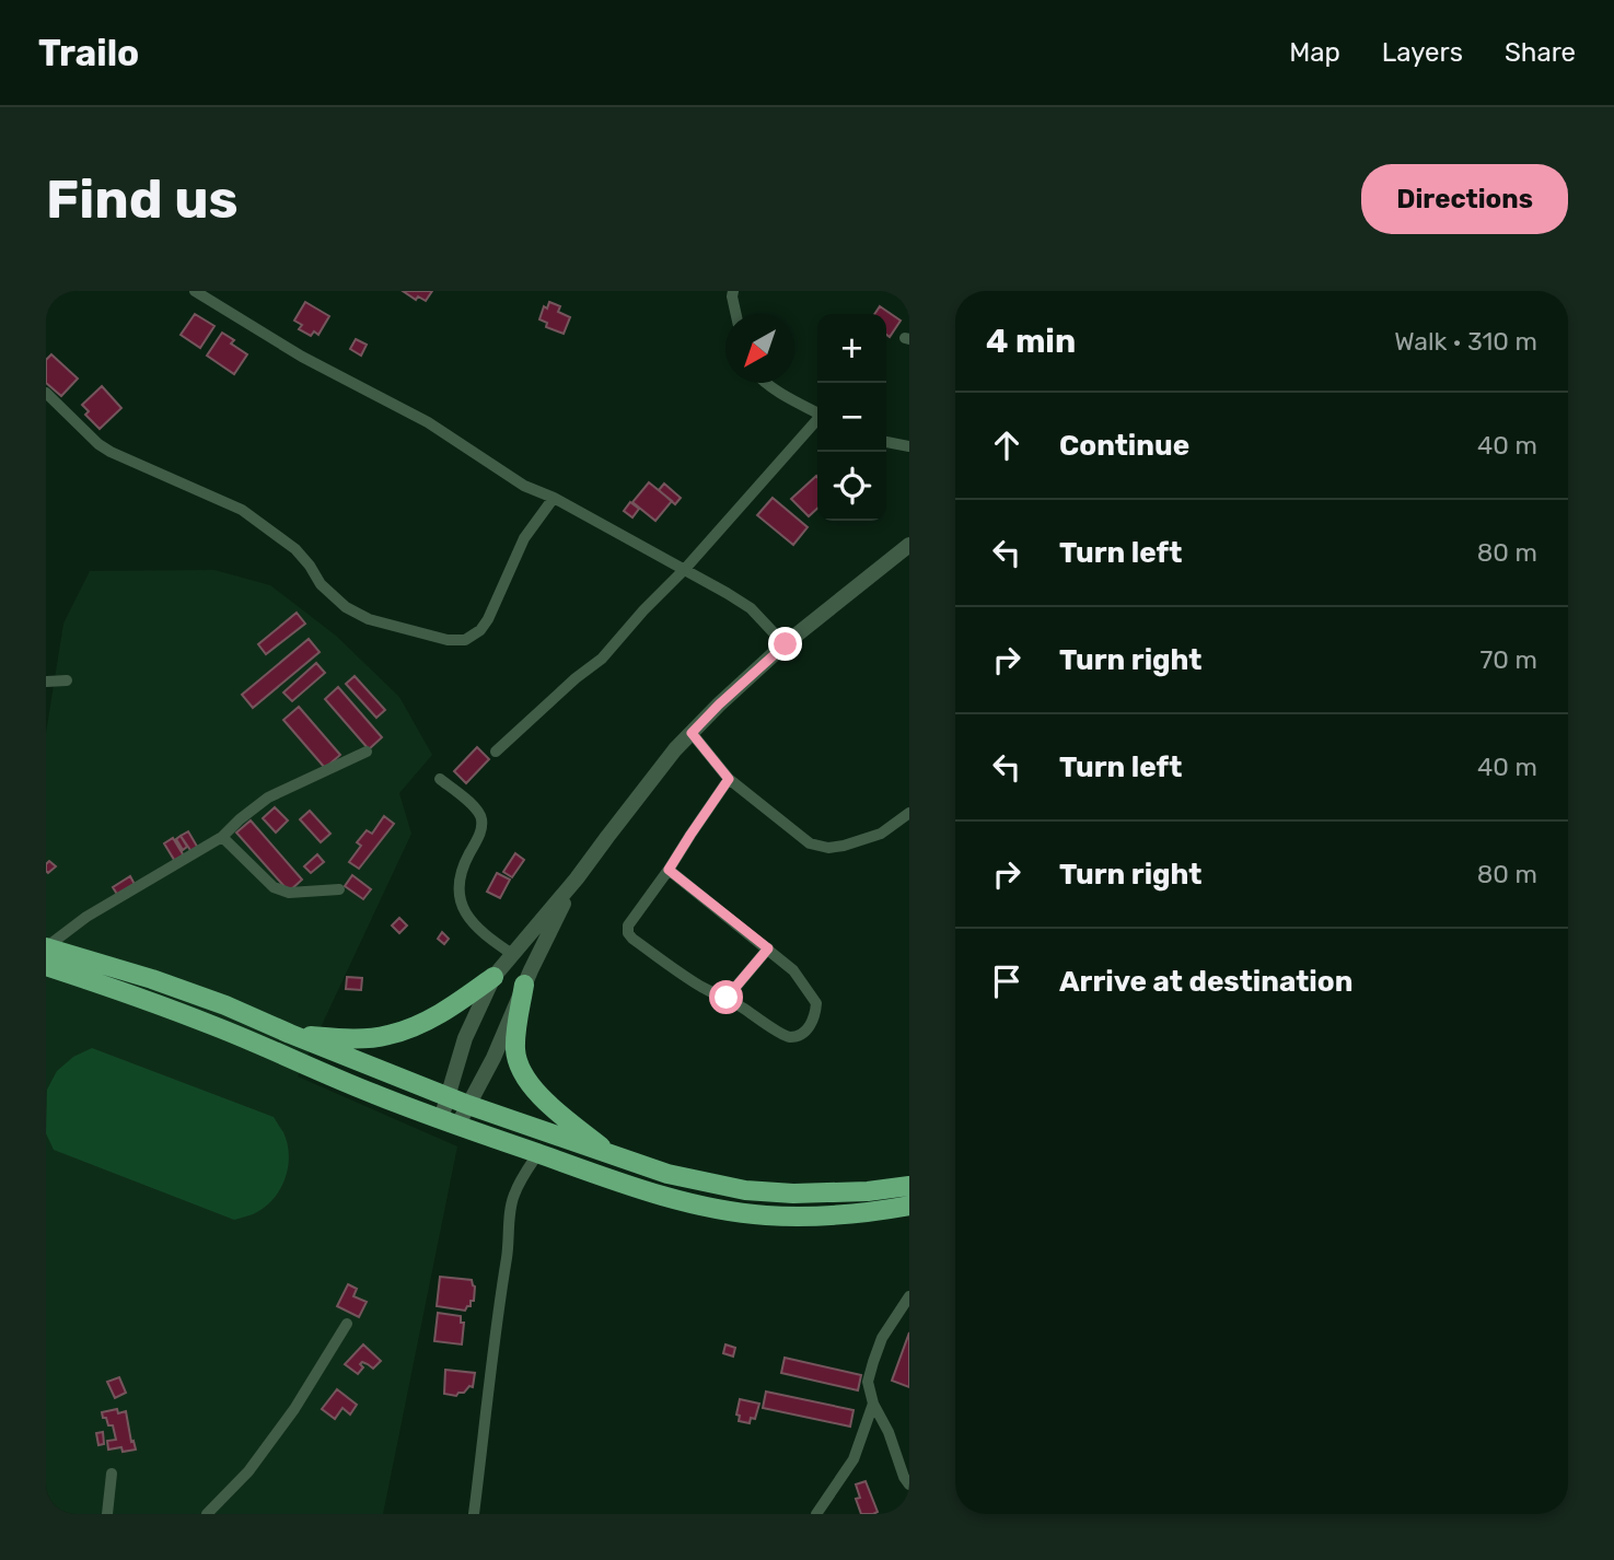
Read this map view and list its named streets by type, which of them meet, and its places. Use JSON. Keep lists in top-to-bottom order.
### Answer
{
  "north": "bottom left",
  "page": {
    "header": "Trailo",
    "nav": ["Map", "Layers", "Share"],
    "buttons": "Directions",
    "title": "Find us",
    "heading": ["4 min", "Walk · 310 m"],
    "map_buttons": ["+", "−"],
    "list": [
      ["Continue", "40 m"],
      ["Turn left", "80 m"],
      ["Turn right", "70 m"],
      ["Turn left", "40 m"],
      ["Turn right", "80 m"],
      "Arrive at destination"
    ]
  }
}
